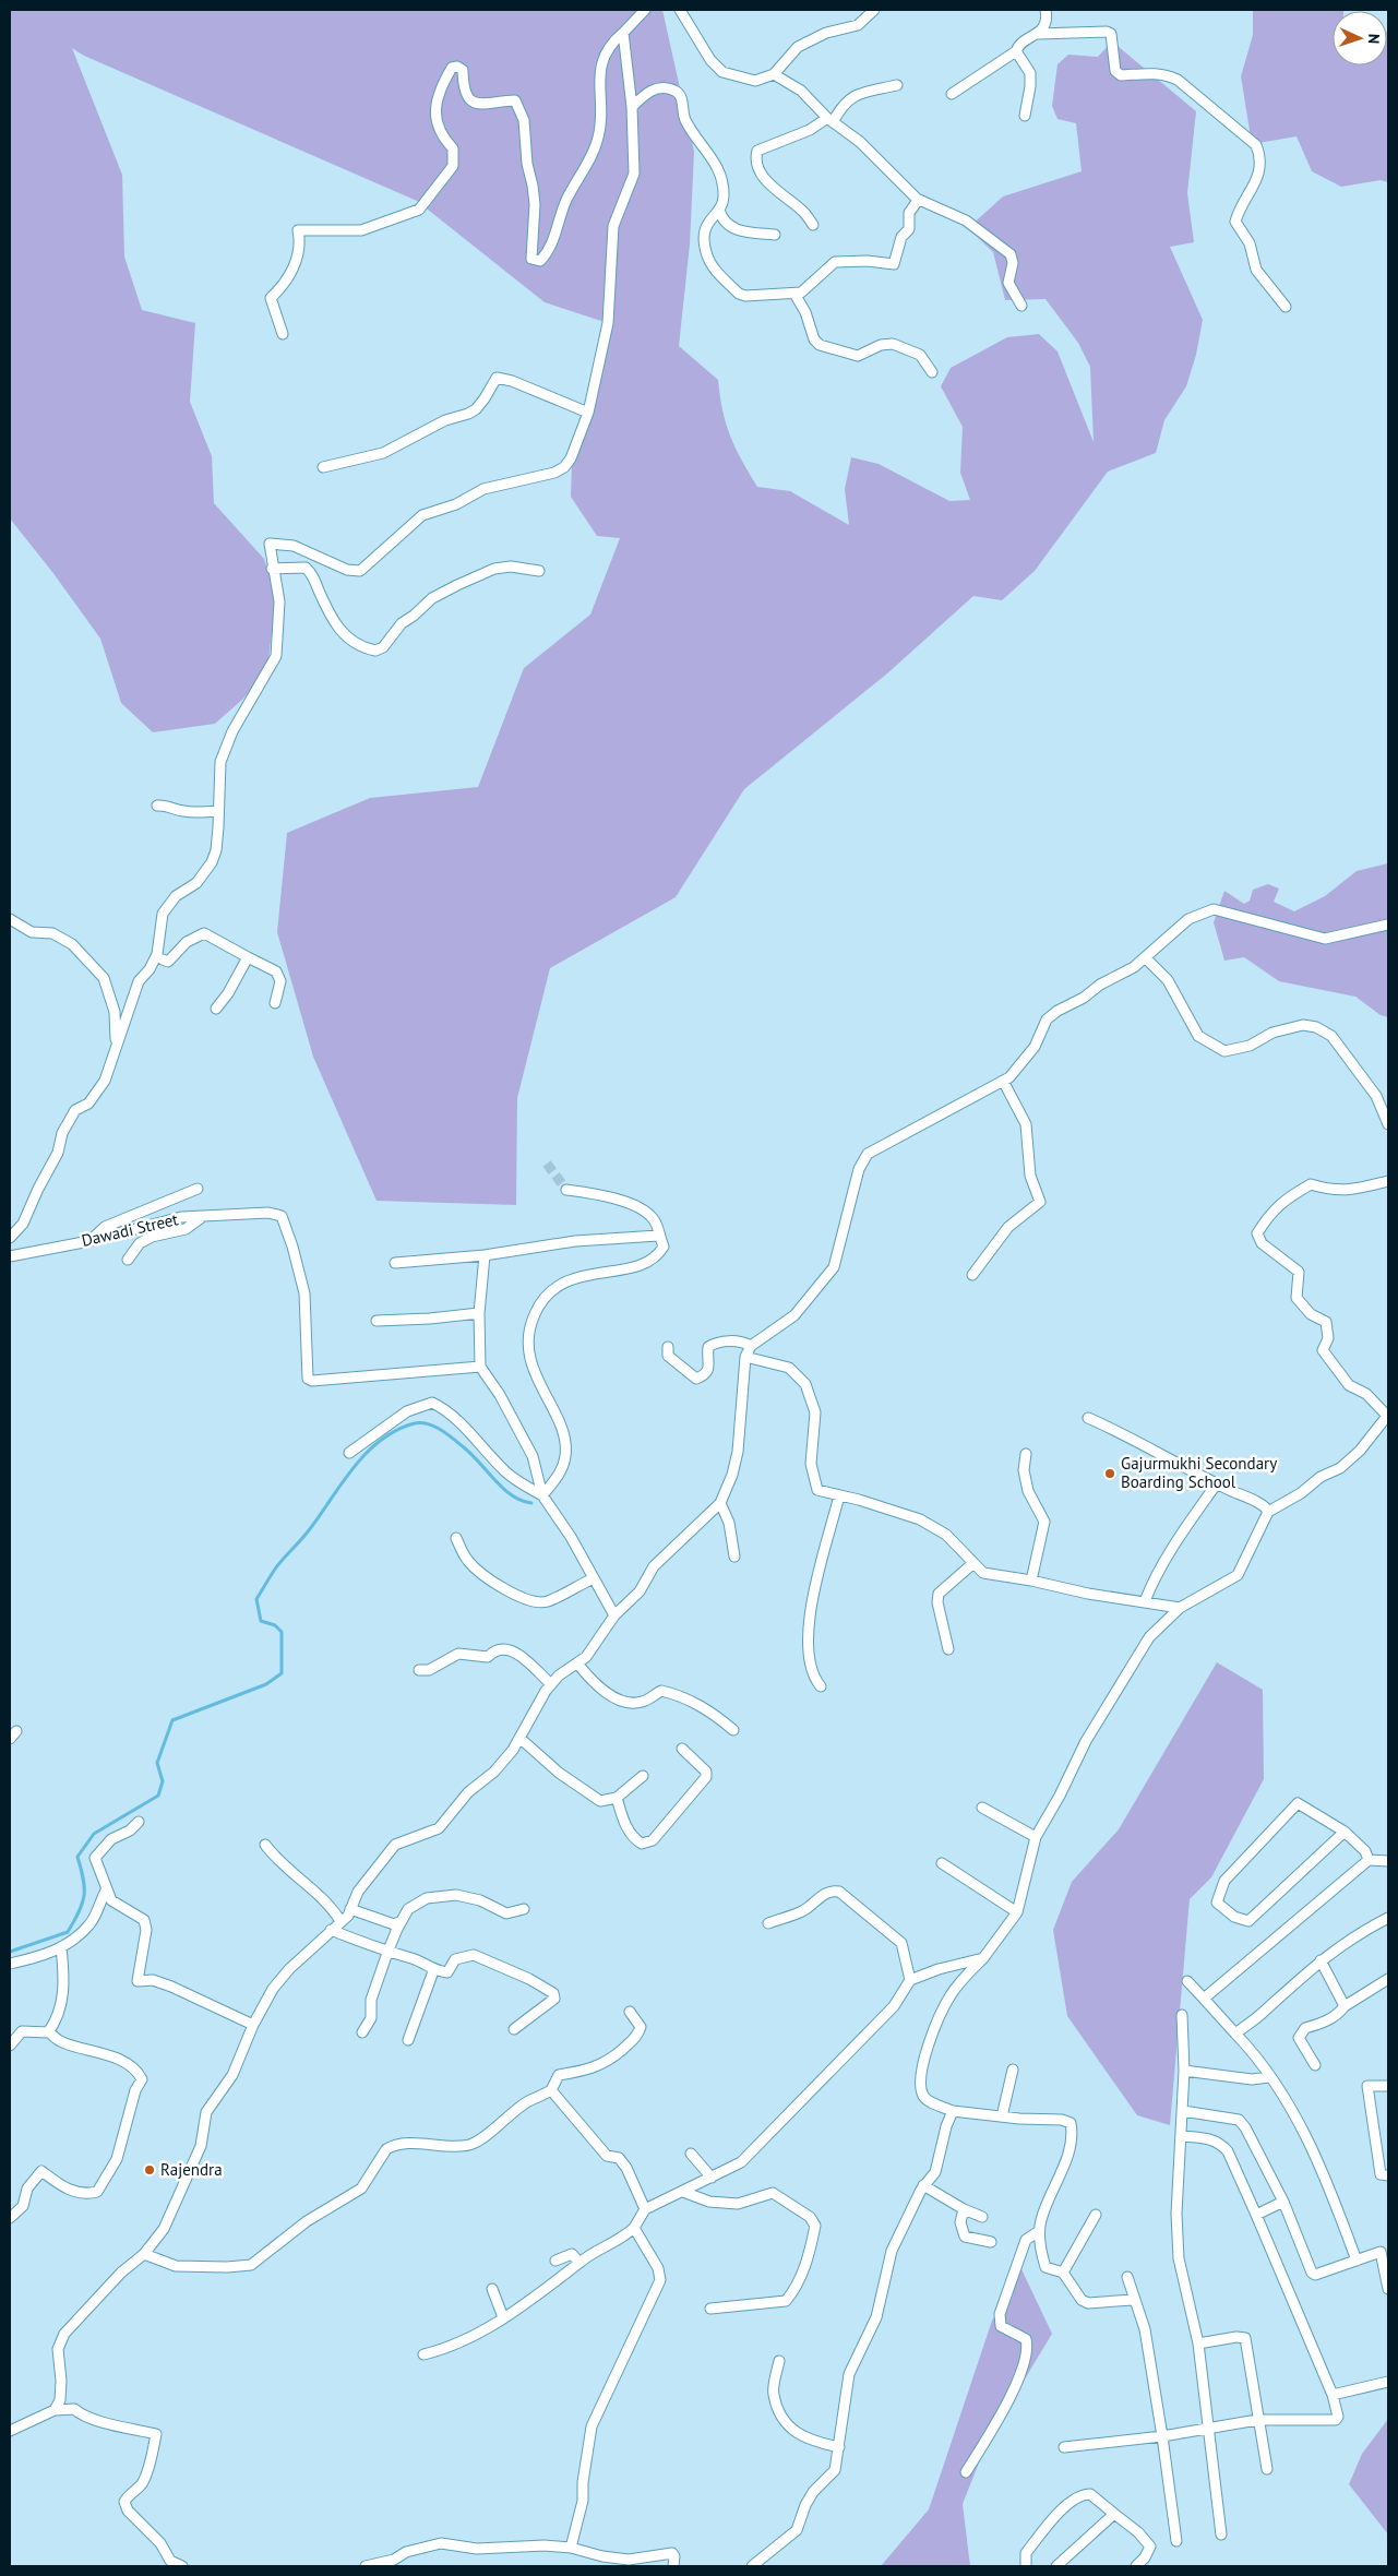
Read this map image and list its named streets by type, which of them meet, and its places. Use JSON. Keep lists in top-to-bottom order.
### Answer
{
  "streets": {
    "street": ["Dawadi Street"]
  },
  "places": ["Gajurmukhi Secondary Boarding School", "Rajendra"],
  "north": "right"
}
